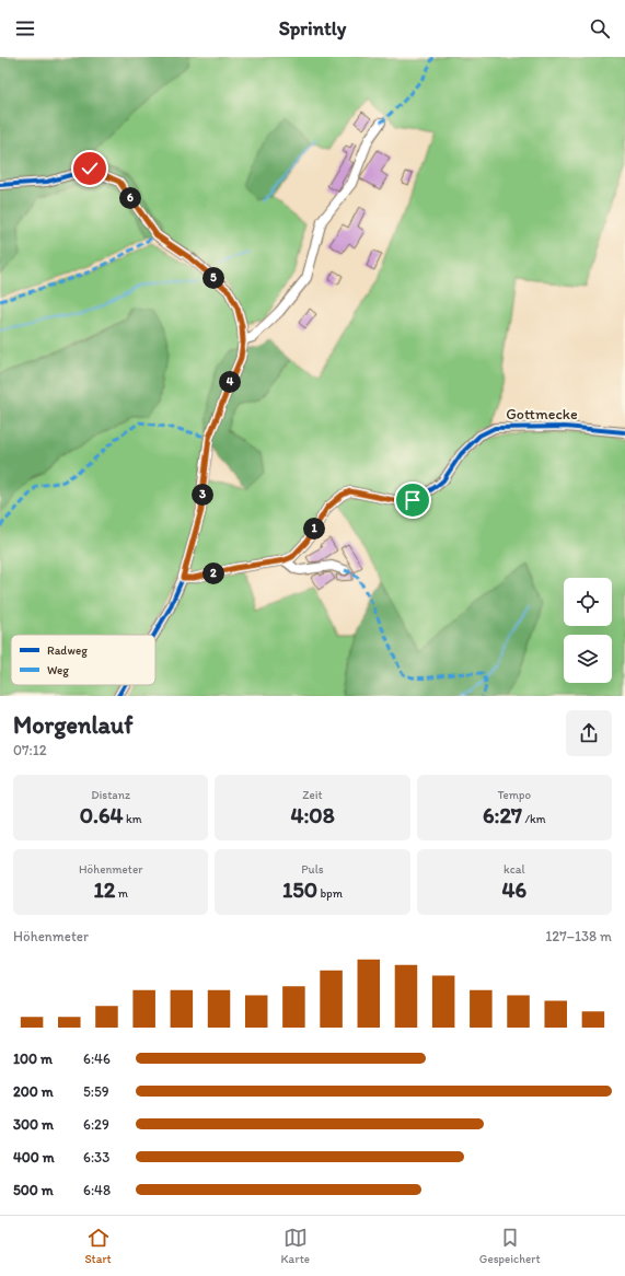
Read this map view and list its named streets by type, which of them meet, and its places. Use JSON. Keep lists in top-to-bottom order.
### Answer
{
  "streets": {
    "street": ["Gottmecke"]
  },
  "legend": ["Radweg", "Weg"],
  "page": {
    "header": "Sprintly",
    "pins": [
      "6",
      "5",
      "4",
      "3",
      "1",
      "2"
    ],
    "heading": ["Morgenlauf", "07:12"],
    "stats": [
      ["Distanz", "0.64 km"],
      ["Zeit", "4:08"],
      ["Tempo", "6:27 /km"],
      ["Höhenmeter", "12 m"],
      ["Puls", "150 bpm"],
      ["kcal", "46"]
    ],
    "chart": ["Höhenmeter", "127–138 m"],
    "list": [
      {
        "name": "100 m",
        "note": "6:46"
      },
      {
        "name": "200 m",
        "note": "5:59"
      },
      {
        "name": "300 m",
        "note": "6:29"
      },
      {
        "name": "400 m",
        "note": "6:33"
      },
      {
        "name": "500 m",
        "note": "6:48"
      }
    ],
    "tabs": ["Start", "Karte", "Gespeichert"]
  }
}
